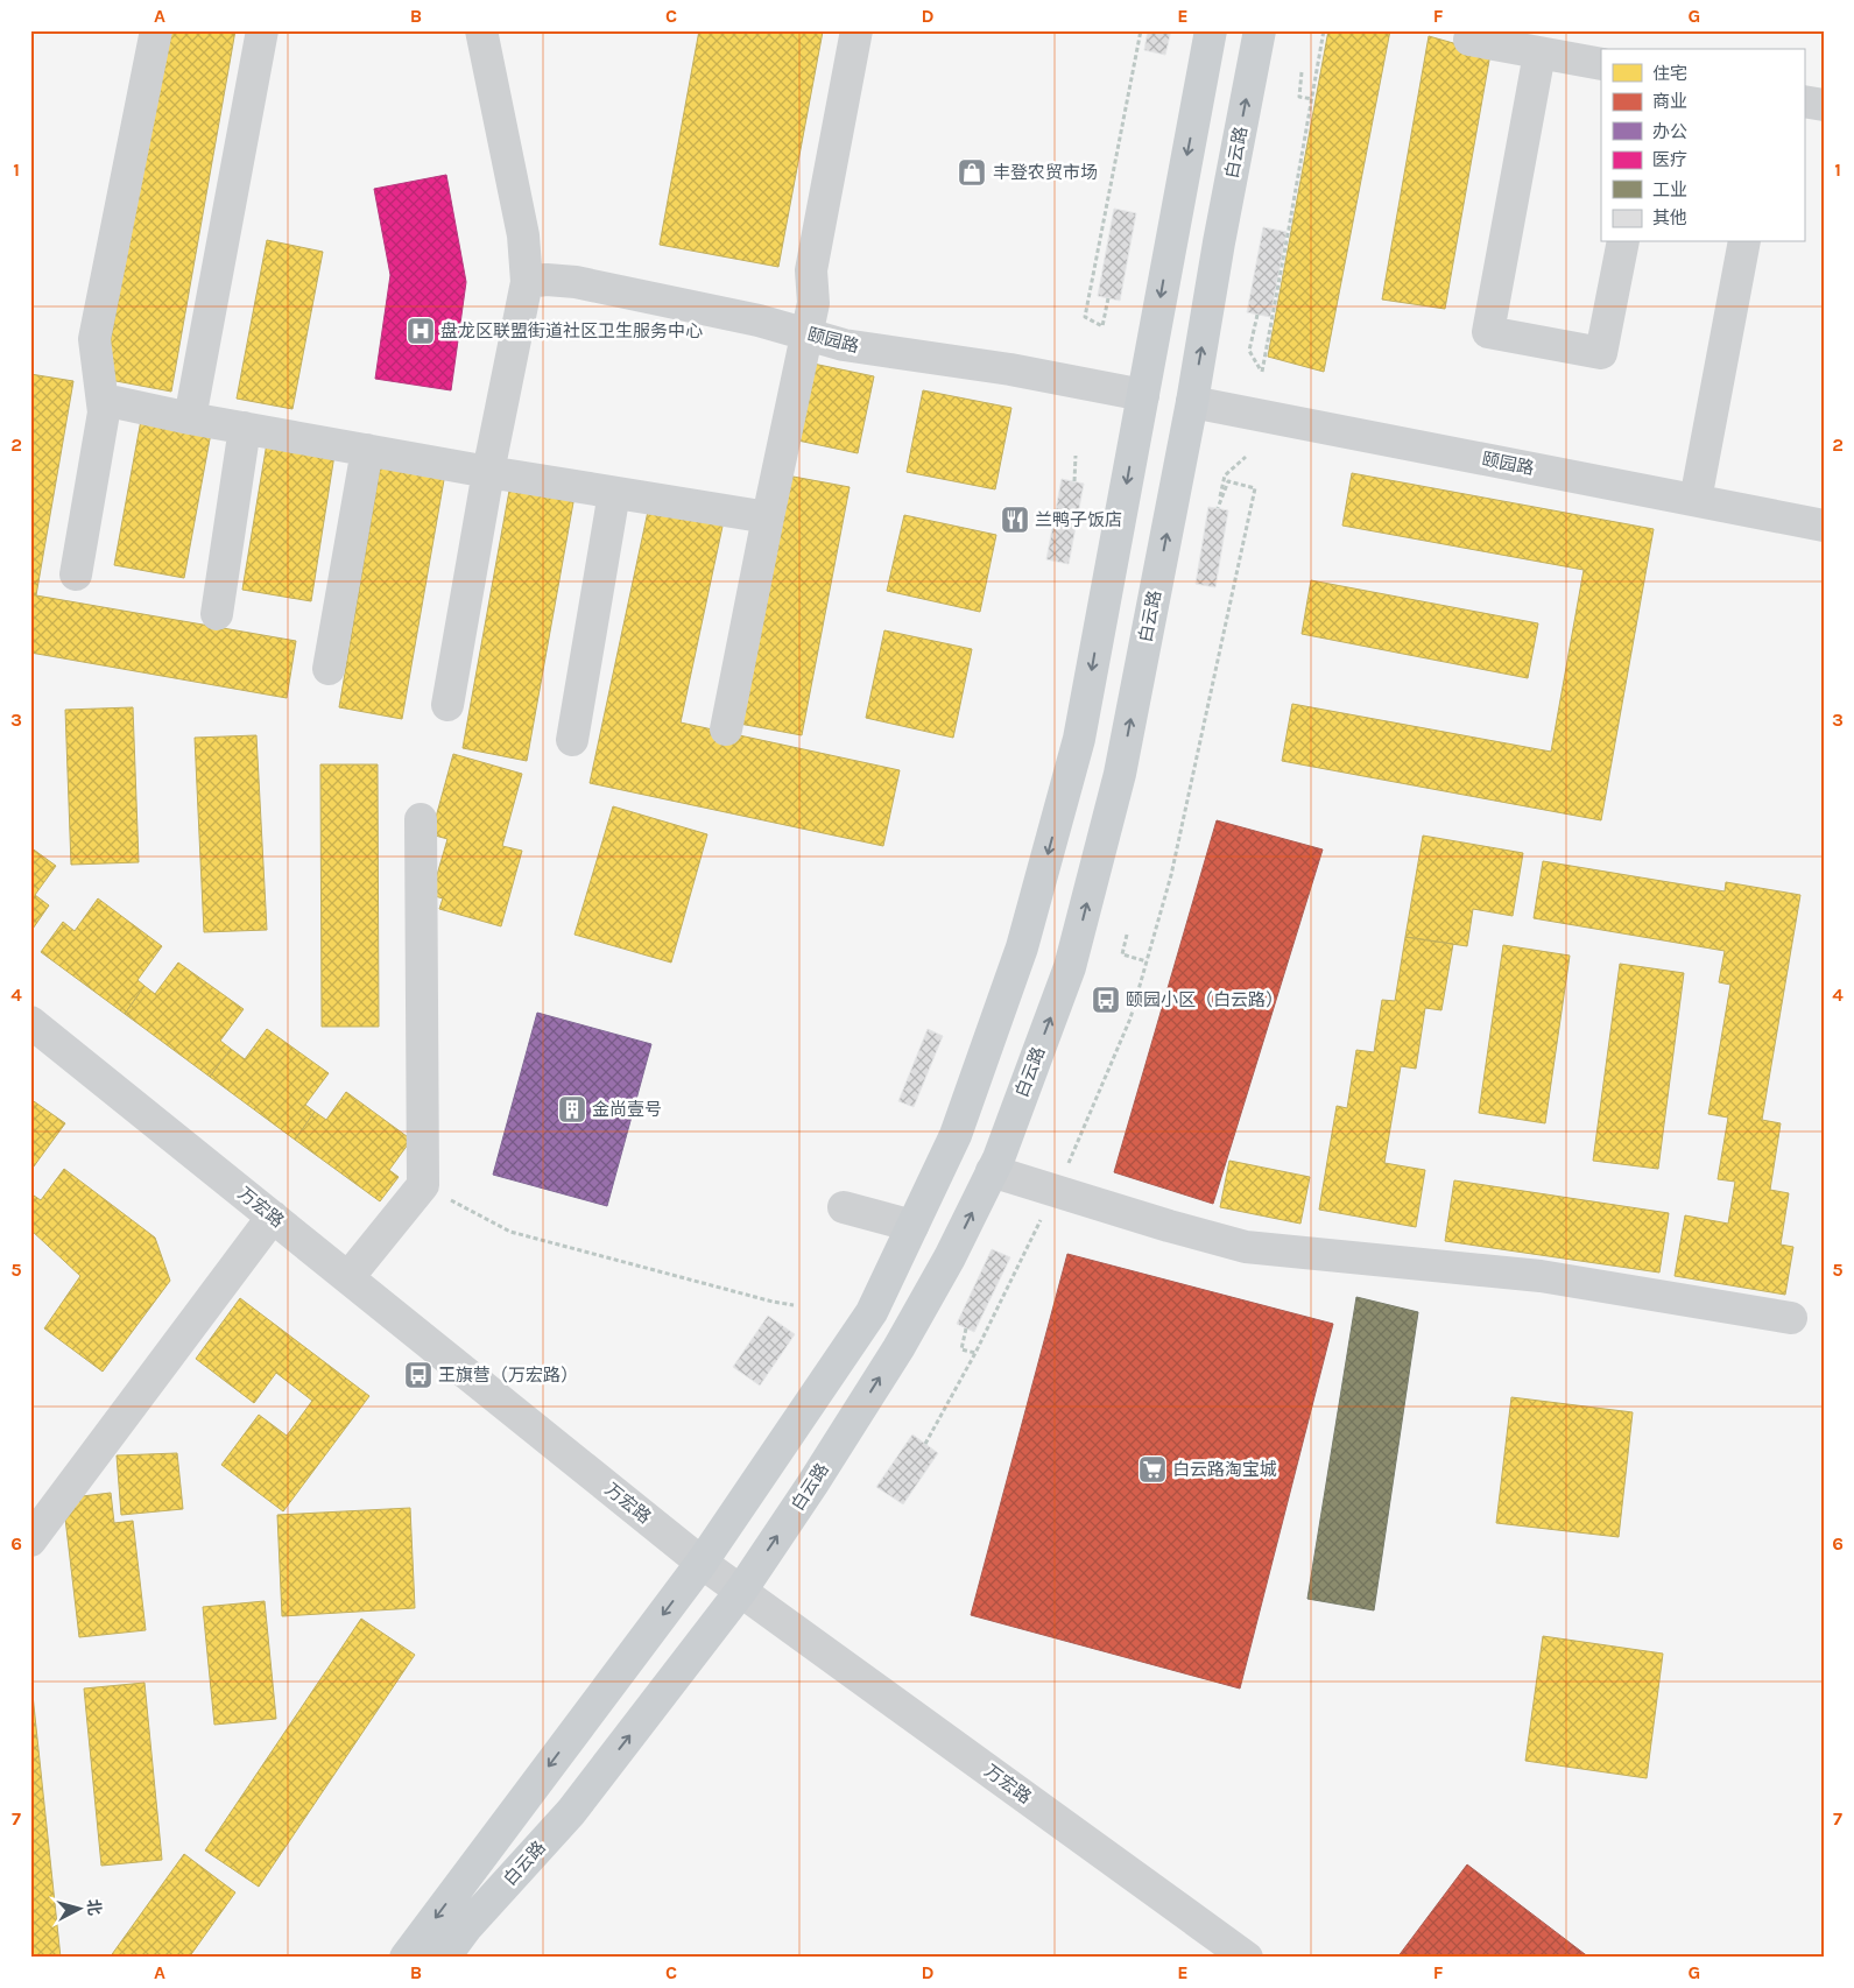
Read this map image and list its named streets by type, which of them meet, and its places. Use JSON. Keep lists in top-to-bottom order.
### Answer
{
  "streets": {
    "main road": ["白云路"],
    "street": ["颐园路", "万宏路"]
  },
  "crossings": [
    ["白云路", "颐园路"],
    ["白云路", "万宏路"]
  ],
  "places": {
    "shop": ["丰登农贸市场"],
    "hospital": ["盘龙区联盟街道社区卫生服务中心"],
    "restaurant": ["兰鸭子饭店"],
    "bus stop": ["颐园小区（白云路）", "王旗营（万宏路）"],
    "building": ["金尚壹号"],
    "supermarket": ["白云路淘宝城"]
  },
  "legend": [
    "住宅",
    "商业",
    "办公",
    "医疗",
    "工业",
    "其他"
  ],
  "north": "right",
  "grid": {
    "columns": [
      "A",
      "B",
      "C",
      "D",
      "E",
      "F",
      "G"
    ],
    "rows": [
      "1",
      "2",
      "3",
      "4",
      "5",
      "6",
      "7"
    ]
  }
}
